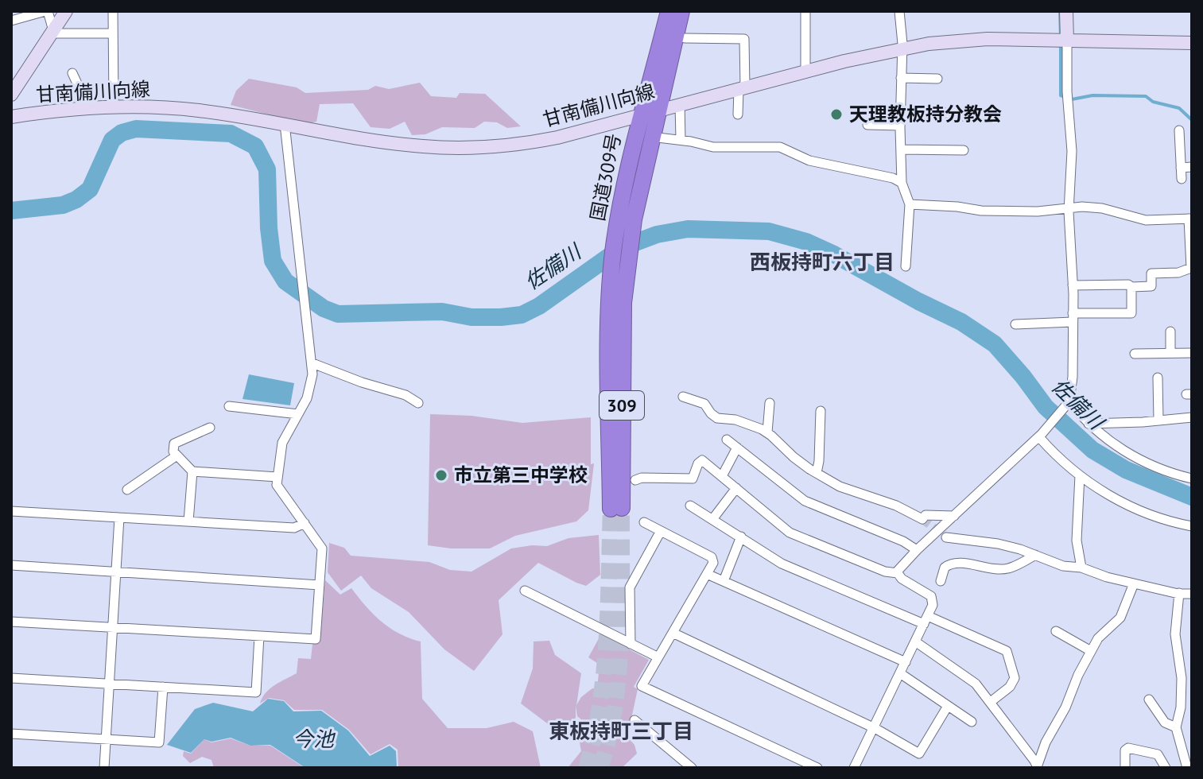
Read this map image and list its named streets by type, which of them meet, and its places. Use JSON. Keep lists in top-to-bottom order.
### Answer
{
  "streets": {
    "highway": ["国道309号", "309"],
    "main road": ["甘南備川向線"]
  },
  "crossings": [
    ["甘南備川向線", "国道309号"]
  ],
  "districts": ["西板持町六丁目", "東板持町三丁目"],
  "water": ["佐備川", "今池"],
  "places": ["天理教板持分教会", "市立第三中学校"]
}
